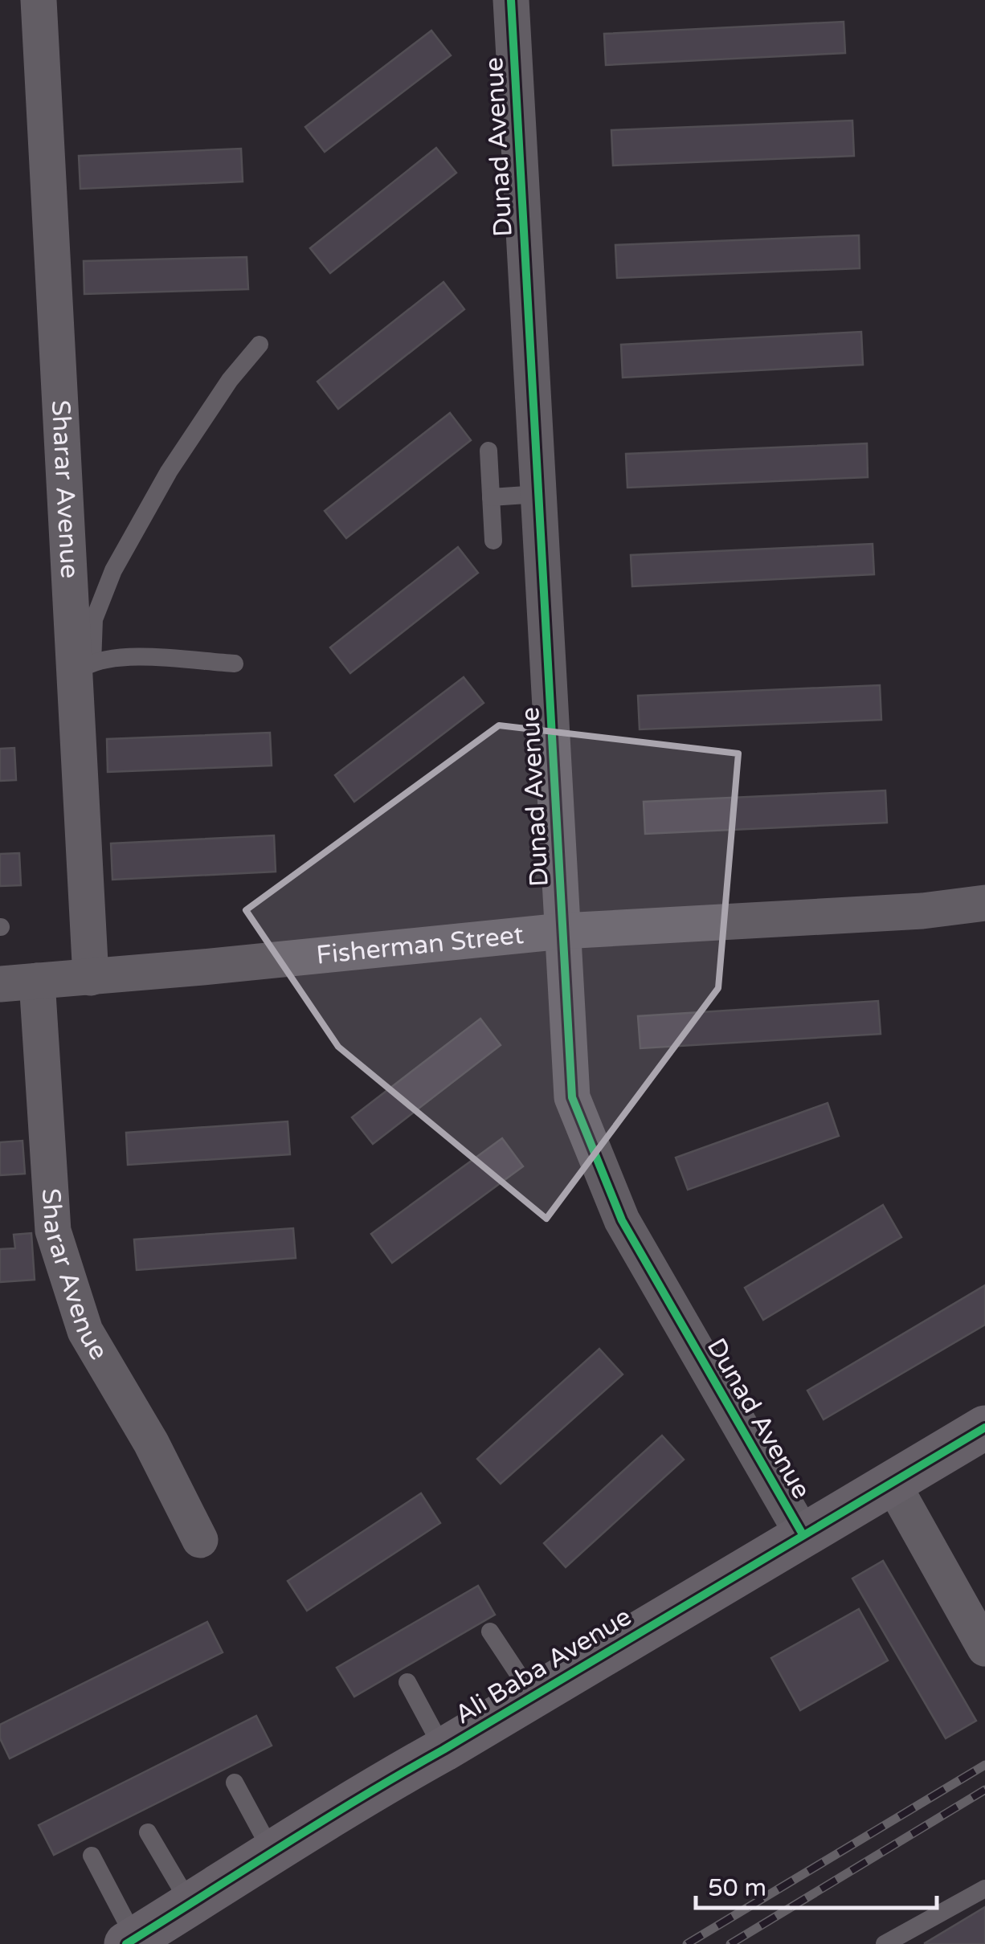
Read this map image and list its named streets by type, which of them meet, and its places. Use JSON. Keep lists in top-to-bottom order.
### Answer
{
  "streets": {
    "street": [
      "Dunad Avenue",
      "Sharar Avenue",
      "Fisherman Street",
      "Ali Baba Avenue"
    ]
  },
  "crossings": [
    ["Dunad Avenue", "Fisherman Street"],
    ["Dunad Avenue", "Ali Baba Avenue"],
    ["Sharar Avenue", "Fisherman Street"]
  ],
  "scale_bar": "50 m"
}
